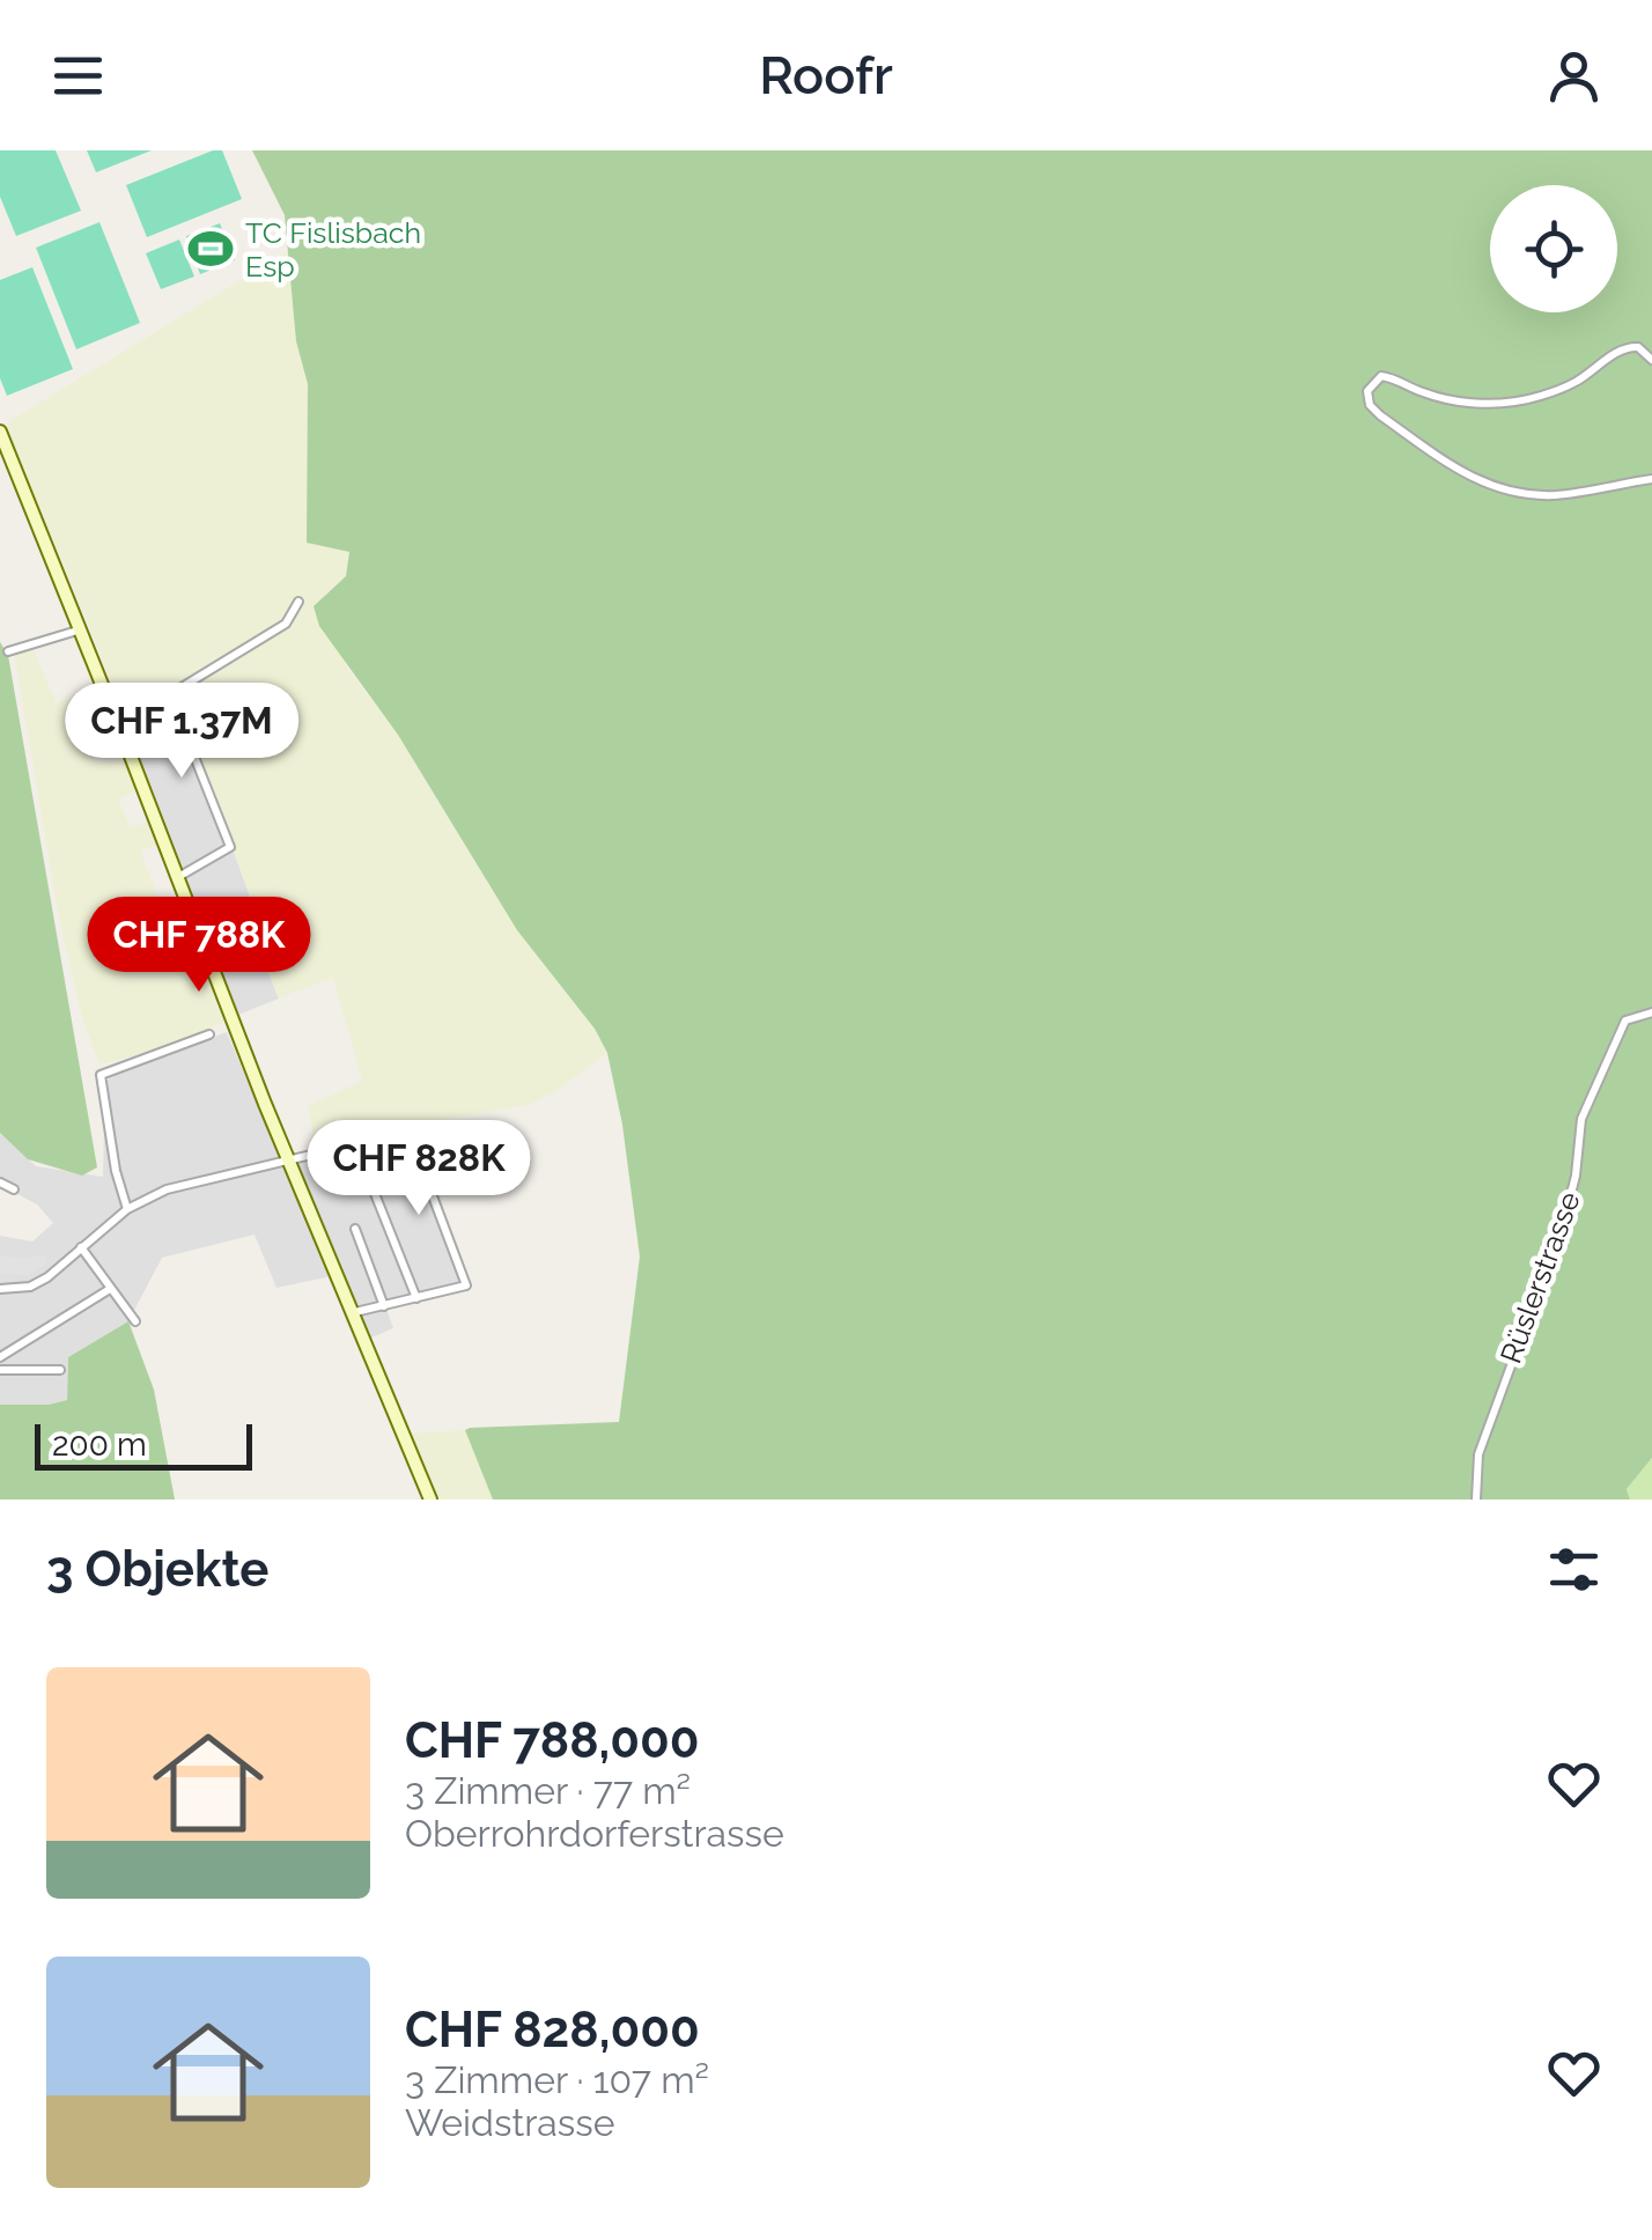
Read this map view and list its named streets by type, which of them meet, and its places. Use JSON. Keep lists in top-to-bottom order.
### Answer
{
  "streets": {
    "street": ["Rüslerstrasse"]
  },
  "places": {
    "sports": ["TC Fislisbach Esp"]
  },
  "scale_bar": "200 m",
  "page": {
    "header": "Roofr",
    "price": ["CHF 1.37M", "CHF 788K", "CHF 828K"],
    "scale": "200 m",
    "heading": "3 Objekte",
    "list": [
      {
        "name": "CHF 788,000",
        "note": "3 Zimmer · 77 m² · Oberrohrdorferstrasse"
      },
      {
        "name": "CHF 828,000",
        "note": "3 Zimmer · 107 m² · Weidstrasse"
      }
    ]
  }
}
